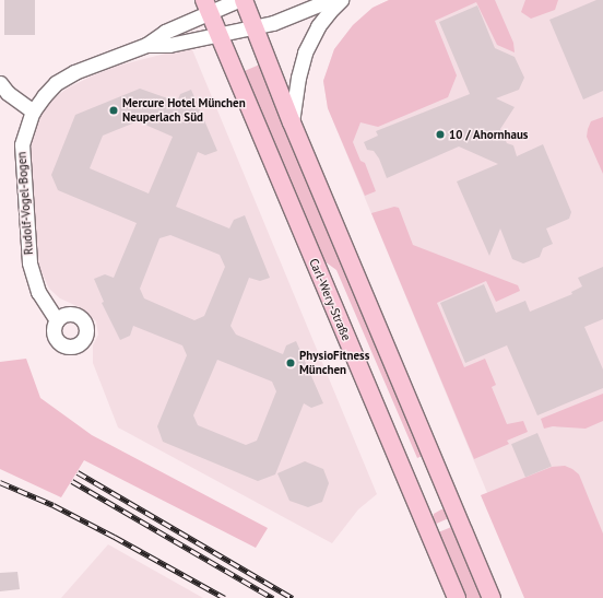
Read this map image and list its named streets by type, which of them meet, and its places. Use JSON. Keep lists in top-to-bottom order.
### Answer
{
  "streets": {
    "main road": ["Carl-Wery-Straße"],
    "street": ["Rudolf-Vogel-Bogen"]
  },
  "crossings": [
    ["Rudolf-Vogel-Bogen", "Carl-Wery-Straße"]
  ],
  "places": ["Mercure Hotel München Neuperlach Süd", "10 / Ahornhaus", "PhysioFitness München"]
}
